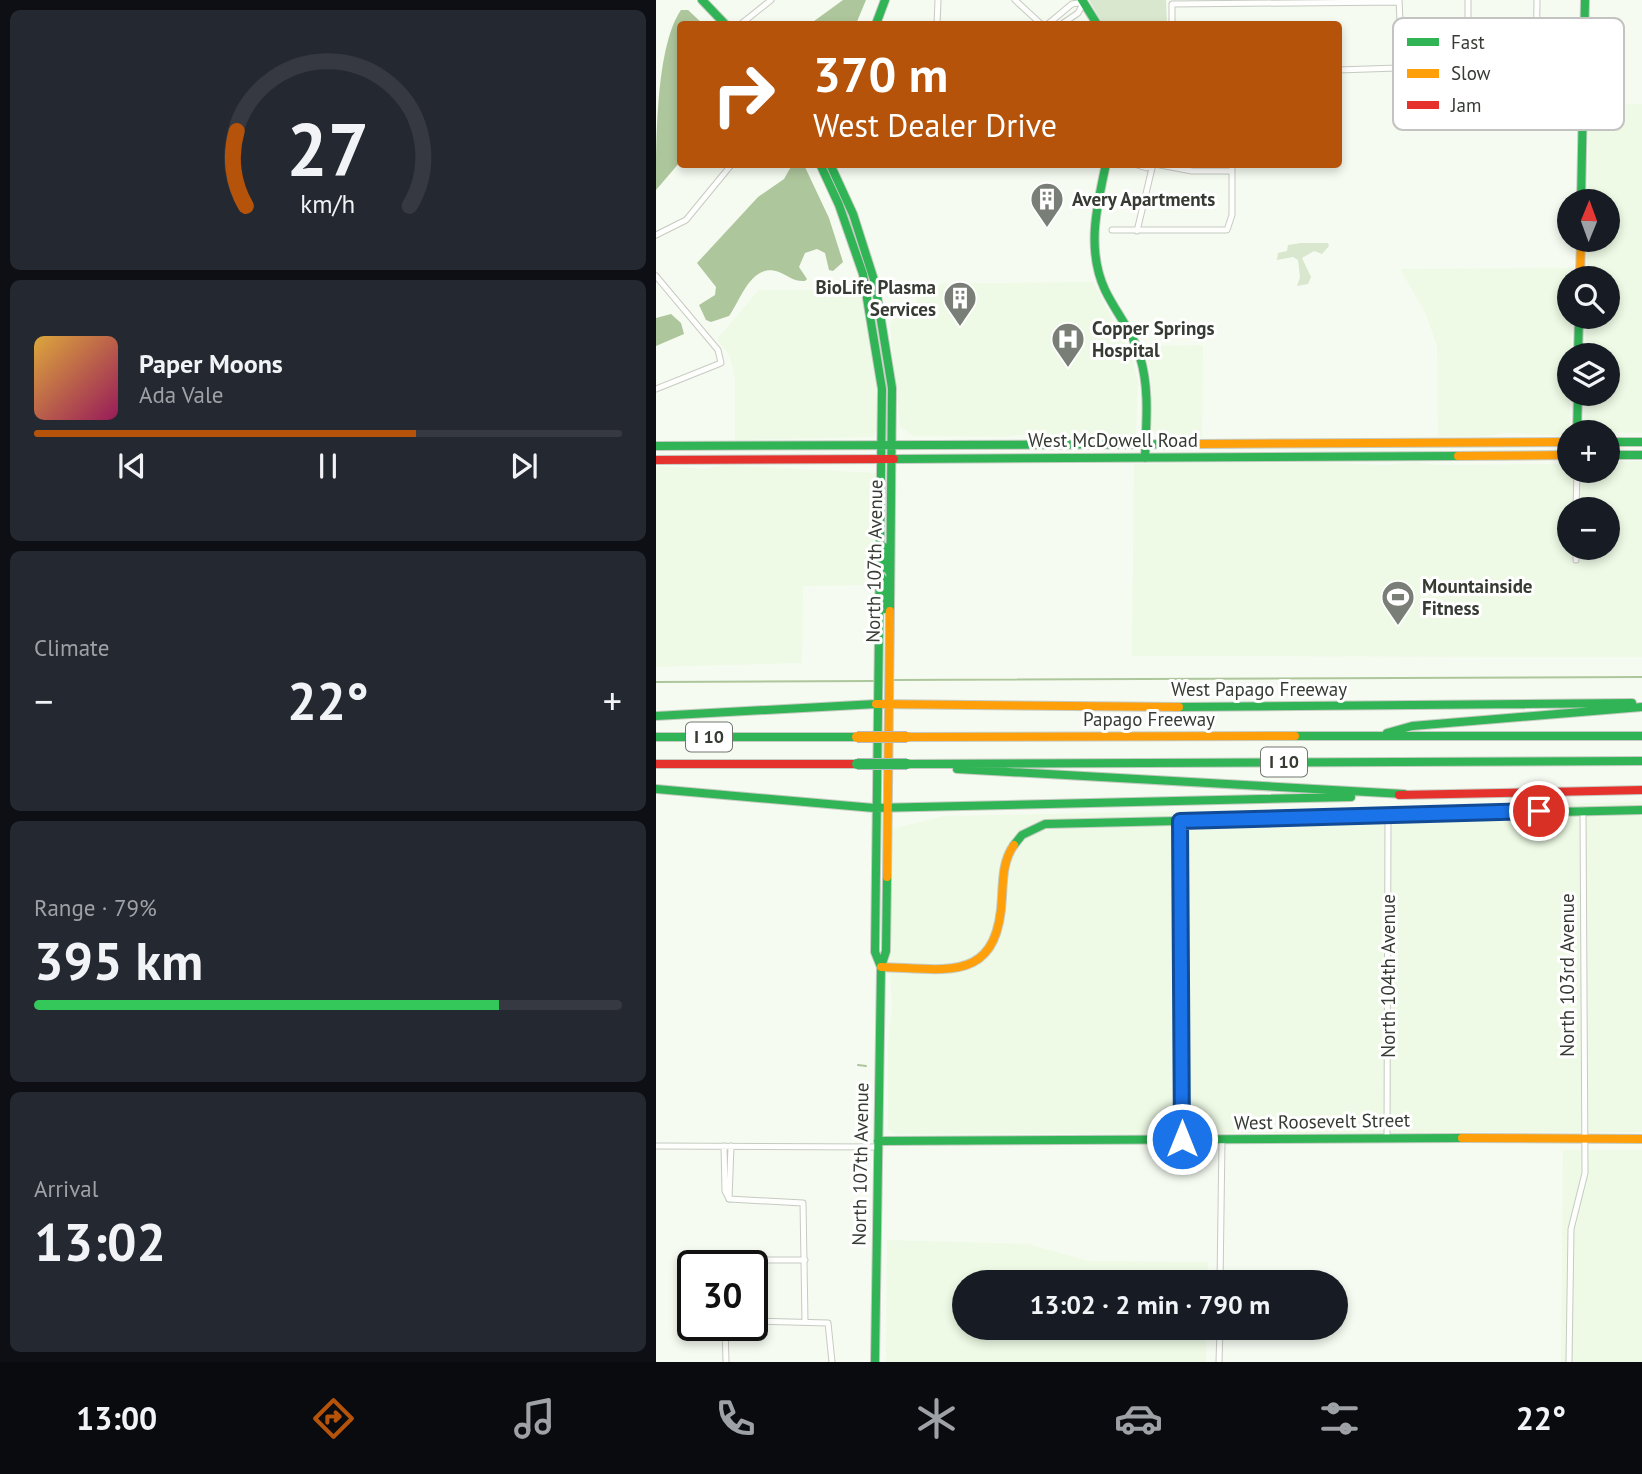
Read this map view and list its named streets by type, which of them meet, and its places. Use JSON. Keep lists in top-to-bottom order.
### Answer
{
  "streets": {
    "main road": [
      "West McDowell Road",
      "North 107th Avenue",
      "West Papago Freeway",
      "Papago Freeway",
      "I 10",
      "West Roosevelt Street"
    ],
    "street": ["North 103rd Avenue", "North 104th Avenue"]
  },
  "crossings": [
    ["West McDowell Road", "North 107th Avenue"],
    ["North 107th Avenue", "West Papago Freeway"],
    ["North 107th Avenue", "West Roosevelt Street"],
    ["North 103rd Avenue", "West Roosevelt Street"],
    ["North 104th Avenue", "West Roosevelt Street"]
  ],
  "places": {
    "building": ["Avery Apartments", "BioLife Plasma Services"],
    "hospital": ["Copper Springs Hospital"],
    "sports": ["Mountainside Fitness"]
  },
  "legend": ["Fast", "Slow", "Jam"],
  "north": "top",
  "page": {
    "turn": ["370 m", "West Dealer Drive"],
    "map_buttons": ["+", "−"],
    "song": ["Paper Moons", "Ada Vale"],
    "tile": [
      "Climate",
      ["Range · 79%", "395 km"],
      ["Arrival", "13:02"]
    ],
    "heat": ["−", "22°", "+"],
    "limit": "30",
    "trip": "13:02 · 2 min · 790 m",
    "tabs": ["13:00", "22°"],
    "gauge": ["27", "km/h"]
  }
}
